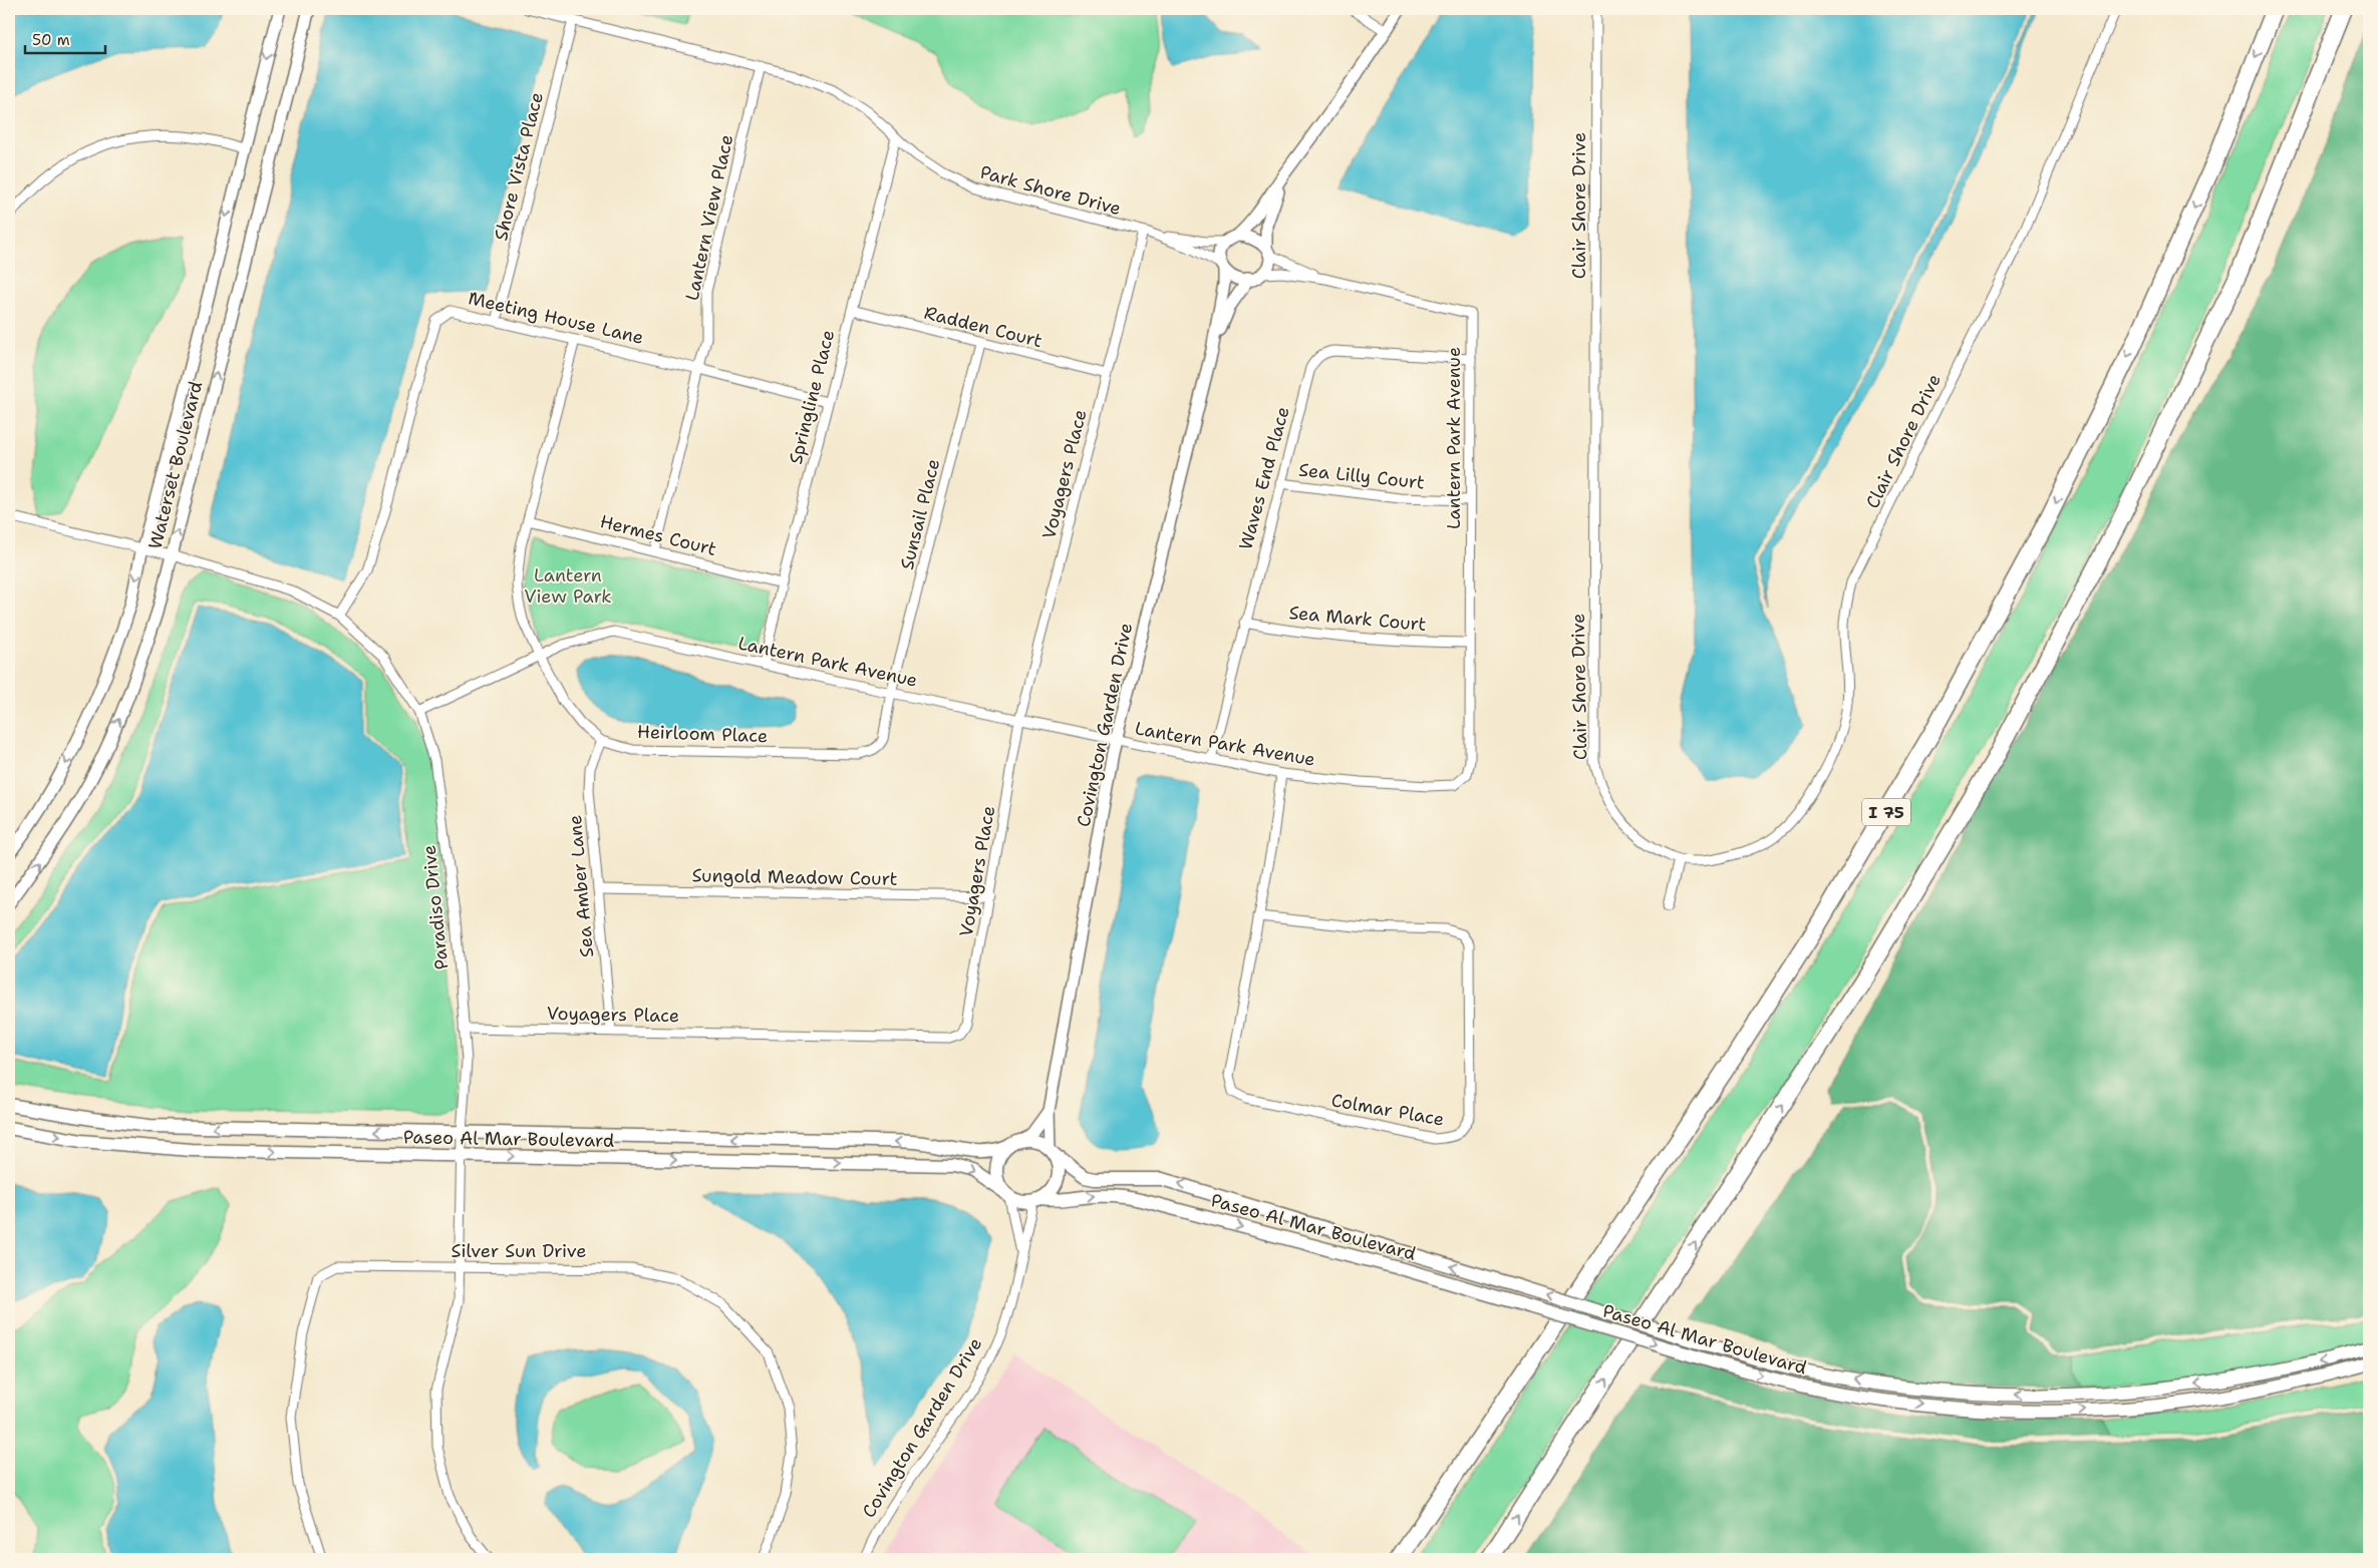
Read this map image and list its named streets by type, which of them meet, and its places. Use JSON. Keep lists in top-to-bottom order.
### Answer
{
  "streets": {
    "highway": ["I 75"],
    "main road": ["Paseo Al Mar Boulevard"],
    "street": [
      "Shore Vista Place",
      "Park Shore Drive",
      "Clair Shore Drive",
      "Lantern View Place",
      "Meeting House Lane",
      "Radden Court",
      "Springline Place",
      "Lantern Park Avenue",
      "Waterset Boulevard",
      "Voyagers Place",
      "Sea Lilly Court",
      "Waves End Place",
      "Sunsail Place",
      "Hermes Court",
      "Sea Mark Court",
      "Covington Garden Drive",
      "Heirloom Place",
      "Sungold Meadow Court",
      "Sea Amber Lane",
      "Paradiso Drive",
      "Colmar Place",
      "Silver Sun Drive"
    ]
  },
  "crossings": [
    ["Shore Vista Place", "Park Shore Drive"],
    ["Shore Vista Place", "Meeting House Lane"],
    ["Park Shore Drive", "Lantern View Place"],
    ["Park Shore Drive", "Springline Place"],
    ["Park Shore Drive", "Voyagers Place"],
    ["Park Shore Drive", "Covington Garden Drive"],
    ["Lantern View Place", "Meeting House Lane"],
    ["Lantern View Place", "Hermes Court"],
    ["Meeting House Lane", "Springline Place"],
    ["Meeting House Lane", "Heirloom Place"],
    ["Meeting House Lane", "Paradiso Drive"],
    ["Radden Court", "Springline Place"],
    ["Radden Court", "Voyagers Place"],
    ["Radden Court", "Sunsail Place"],
    ["Springline Place", "Lantern Park Avenue"],
    ["Springline Place", "Hermes Court"],
    ["Lantern Park Avenue", "Voyagers Place"],
    ["Lantern Park Avenue", "Sea Lilly Court"],
    ["Lantern Park Avenue", "Waves End Place"],
    ["Lantern Park Avenue", "Sunsail Place"],
    ["Lantern Park Avenue", "Sea Mark Court"],
    ["Lantern Park Avenue", "Covington Garden Drive"],
    ["Lantern Park Avenue", "Heirloom Place"],
    ["Lantern Park Avenue", "Paradiso Drive"],
    ["Lantern Park Avenue", "Colmar Place"],
    ["Waterset Boulevard", "Paradiso Drive"],
    ["Voyagers Place", "Sungold Meadow Court"],
    ["Voyagers Place", "Sea Amber Lane"],
    ["Voyagers Place", "Paradiso Drive"],
    ["Sea Lilly Court", "Waves End Place"],
    ["Waves End Place", "Sea Mark Court"],
    ["Sunsail Place", "Heirloom Place"],
    ["Hermes Court", "Heirloom Place"],
    ["Covington Garden Drive", "Paseo Al Mar Boulevard"],
    ["Heirloom Place", "Sea Amber Lane"],
    ["Sungold Meadow Court", "Sea Amber Lane"],
    ["Paradiso Drive", "Paseo Al Mar Boulevard"],
    ["Paradiso Drive", "Silver Sun Drive"]
  ],
  "parks": ["Lantern View Park"],
  "scale_bar": "50 m"
}
